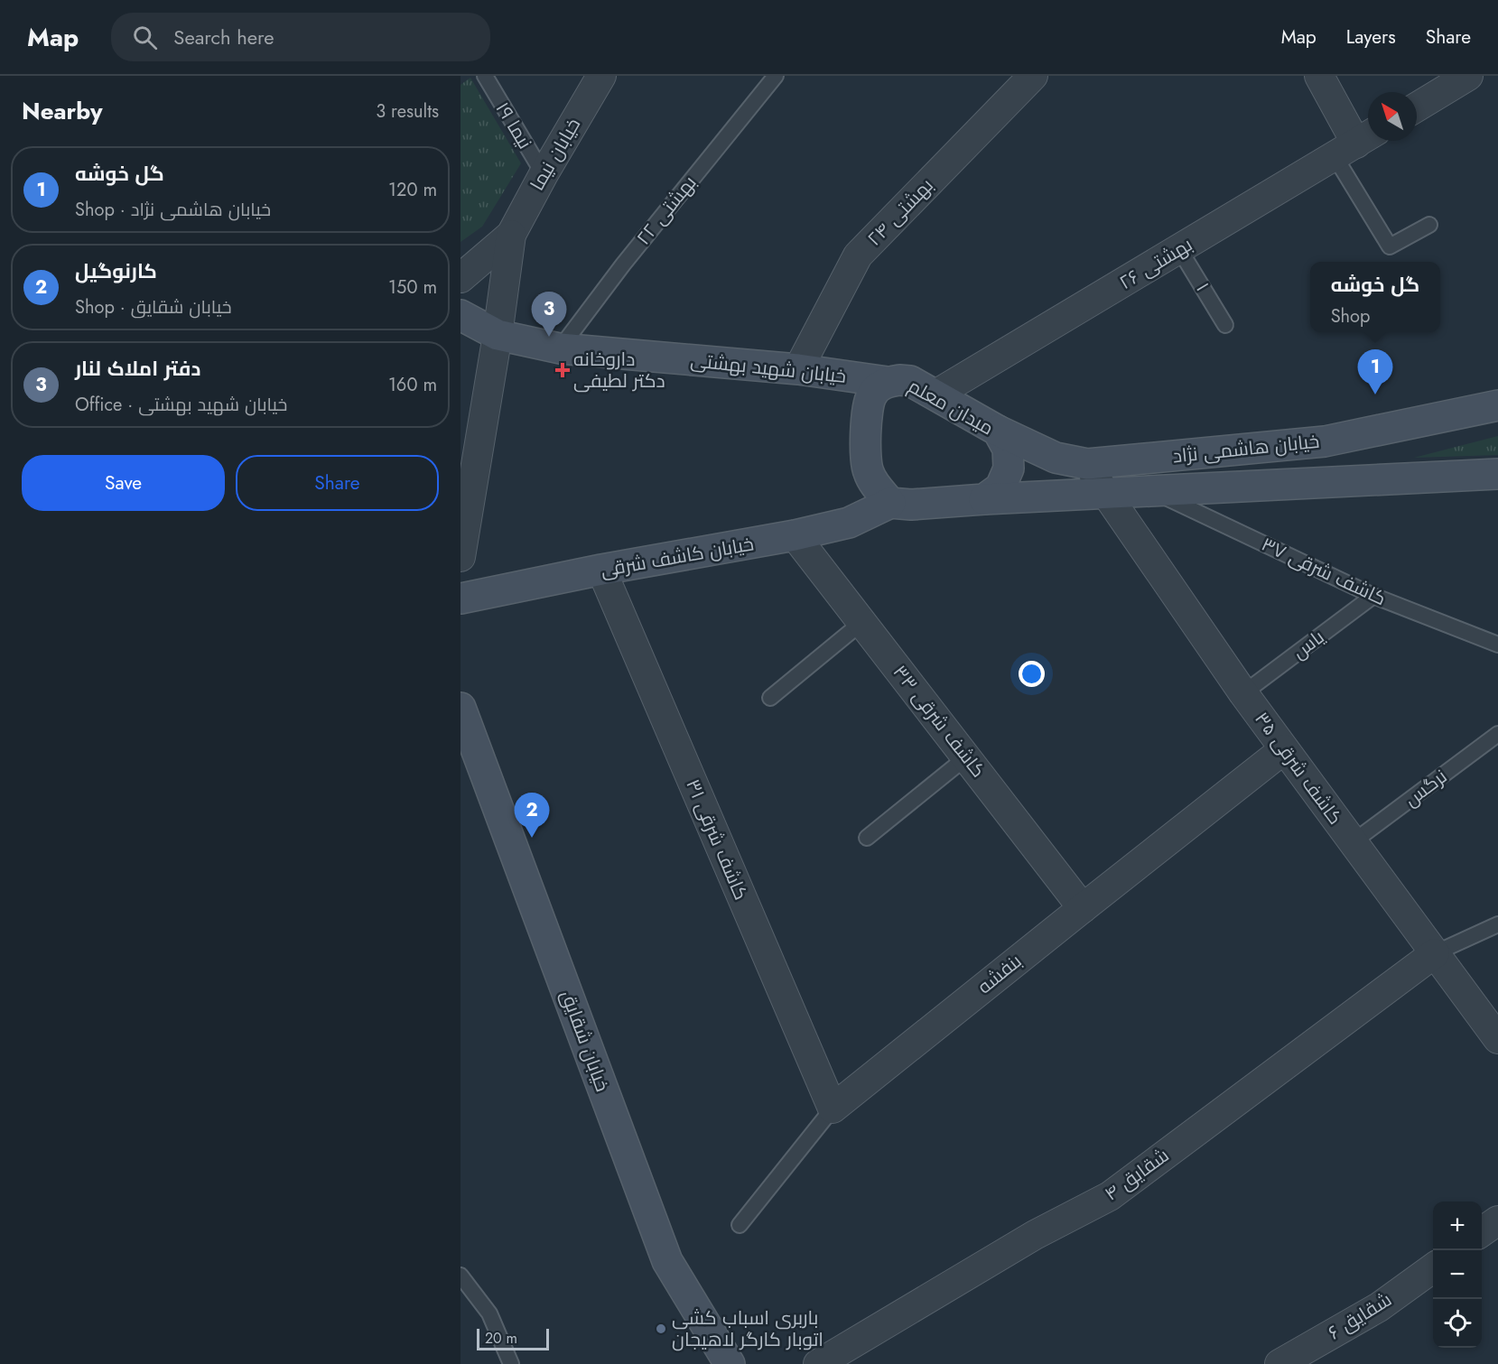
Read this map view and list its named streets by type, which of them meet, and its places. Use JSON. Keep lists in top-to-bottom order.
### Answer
{
  "streets": {
    "main road": [
      "خیابان شهید بهشتی",
      "میدان معلم",
      "خیابان هاشمی نژاد",
      "خیابان کاشف شرقی",
      "خیابان شقایق"
    ],
    "street": [
      "خیابان نیما",
      "بهشتی ۲۴",
      "بهشتی ۲۶",
      "کاشف شرقی ۳۳",
      "کاشف شرقی ۳۵",
      "کاشف شرقی ۳۱",
      "بنفشه",
      "شقایق ۴",
      "شقایق ۶"
    ],
    "lane": [
      "نیما ۱۹",
      "بهشتی ۲۲",
      "۱",
      "کاشف شرقی ۳۷",
      "یاس",
      "نرگس"
    ]
  },
  "crossings": [
    ["نیما ۱۹", "خیابان نیما"],
    ["خیابان نیما", "خیابان شهید بهشتی"],
    ["بهشتی ۲۲", "خیابان شهید بهشتی"],
    ["بهشتی ۲۴", "خیابان شهید بهشتی"],
    ["بهشتی ۲۶", "۱"],
    ["بهشتی ۲۶", "خیابان شهید بهشتی"],
    ["بهشتی ۲۶", "میدان معلم"],
    ["بهشتی ۲۶", "خیابان هاشمی نژاد"],
    ["بهشتی ۲۶", "خیابان کاشف شرقی"],
    ["خیابان شهید بهشتی", "میدان معلم"],
    ["خیابان شهید بهشتی", "خیابان هاشمی نژاد"],
    ["خیابان شهید بهشتی", "خیابان کاشف شرقی"],
    ["میدان معلم", "خیابان هاشمی نژاد"],
    ["میدان معلم", "خیابان کاشف شرقی"],
    ["خیابان هاشمی نژاد", "خیابان کاشف شرقی"],
    ["خیابان هاشمی نژاد", "کاشف شرقی ۳۵"],
    ["خیابان کاشف شرقی", "کاشف شرقی ۳۳"],
    ["خیابان کاشف شرقی", "کاشف شرقی ۳۱"],
    ["کاشف شرقی ۳۷", "یاس"],
    ["یاس", "کاشف شرقی ۳۵"],
    ["کاشف شرقی ۳۳", "بنفشه"],
    ["کاشف شرقی ۳۵", "نرگس"],
    ["کاشف شرقی ۳۵", "بنفشه"],
    ["کاشف شرقی ۳۵", "شقایق ۴"],
    ["کاشف شرقی ۳۱", "بنفشه"]
  ],
  "places": {
    "health": ["داروخانه دکتر لطیفی"],
    "other": ["باربری اسباب کشی اتوبار کارگر لاهیجان"]
  },
  "scale_bar": "20 m",
  "north": "top left",
  "page": {
    "header": "Map",
    "search": "Search here",
    "nav": ["Map", "Layers", "Share"],
    "heading": ["Nearby", "3 results"],
    "list": [
      {
        "mark": "1",
        "name": "گل خوشه",
        "note": "Shop · خیابان هاشمی نژاد",
        "value": "120 m"
      },
      {
        "mark": "2",
        "name": "کارنوگیل",
        "note": "Shop · خیابان شقایق",
        "value": "150 m"
      },
      {
        "mark": "3",
        "name": "دفتر املاک لنار",
        "note": "Office · خیابان شهید بهشتی",
        "value": "160 m"
      }
    ],
    "popup": ["گل خوشه", "Shop"],
    "pins": ["3", "1", "2"],
    "buttons": ["Save", "Share"],
    "map_buttons": ["+", "−"],
    "scale": "20 m"
  }
}
